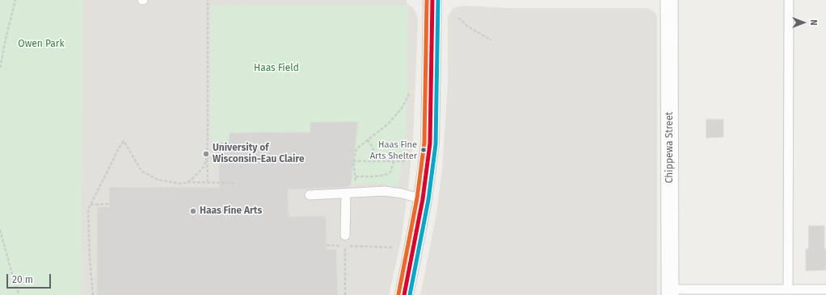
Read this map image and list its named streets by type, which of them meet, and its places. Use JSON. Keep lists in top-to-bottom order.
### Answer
{
  "streets": {
    "street": ["Chippewa Street"]
  },
  "parks": ["Owen Park", "Haas Field"],
  "places": ["Haas Fine Arts Shelter", "University of Wisconsin-Eau Claire", "Haas Fine Arts"],
  "scale_bar": "20 m",
  "north": "right"
}
